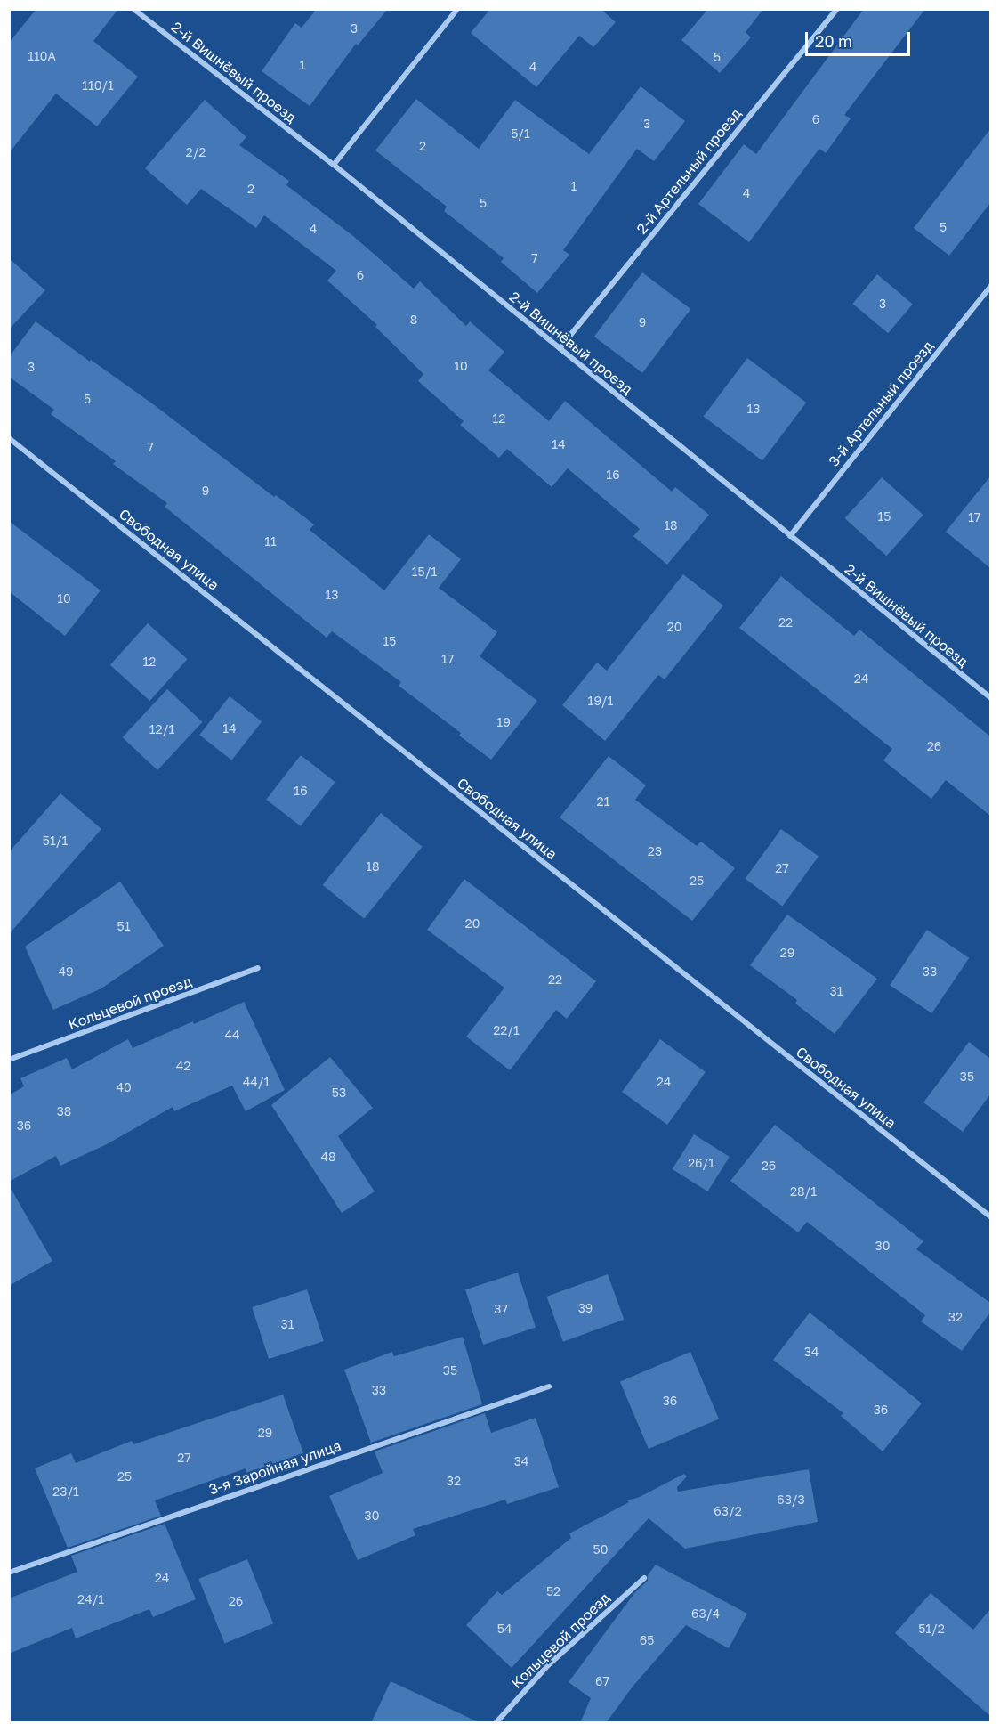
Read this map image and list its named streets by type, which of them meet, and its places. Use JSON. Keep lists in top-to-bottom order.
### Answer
{
  "streets": {
    "street": [
      "2-й Вишнёвый проезд",
      "2-й Артельный проезд",
      "3-й Артельный проезд",
      "Свободная улица",
      "Кольцевой проезд",
      "3-я Заройная улица"
    ]
  },
  "crossings": [
    ["2-й Вишнёвый проезд", "2-й Артельный проезд"],
    ["2-й Вишнёвый проезд", "3-й Артельный проезд"]
  ],
  "house_numbers": [
    "3",
    "110А",
    "5",
    "1",
    "4",
    "110/1",
    "6",
    "3",
    "5/1",
    "2",
    "2/2",
    "1",
    "2",
    "4",
    "5",
    "5",
    "4",
    "7",
    "6",
    "3",
    "8",
    "9",
    "10",
    "3",
    "5",
    "13",
    "12",
    "14",
    "7",
    "16",
    "9",
    "15",
    "17",
    "18",
    "11",
    "15/1",
    "13",
    "10",
    "22",
    "20",
    "15",
    "17",
    "12",
    "24",
    "19/1",
    "19",
    "14",
    "12/1",
    "26",
    "16",
    "21",
    "51/1",
    "23",
    "18",
    "27",
    "25",
    "20",
    "51",
    "29",
    "49",
    "33",
    "22",
    "31",
    "22/1",
    "44",
    "42",
    "35",
    "44/1",
    "24",
    "40",
    "53",
    "38",
    "36",
    "48",
    "26/1",
    "26",
    "28/1",
    "30",
    "39",
    "37",
    "32",
    "31",
    "34",
    "35",
    "33",
    "36",
    "36",
    "29",
    "27",
    "34",
    "25",
    "32",
    "23/1",
    "63/3",
    "63/2",
    "30",
    "50",
    "24",
    "52",
    "24/1",
    "26",
    "63/4",
    "54",
    "51/2",
    "65",
    "67"
  ],
  "scale_bar": "20 m"
}
